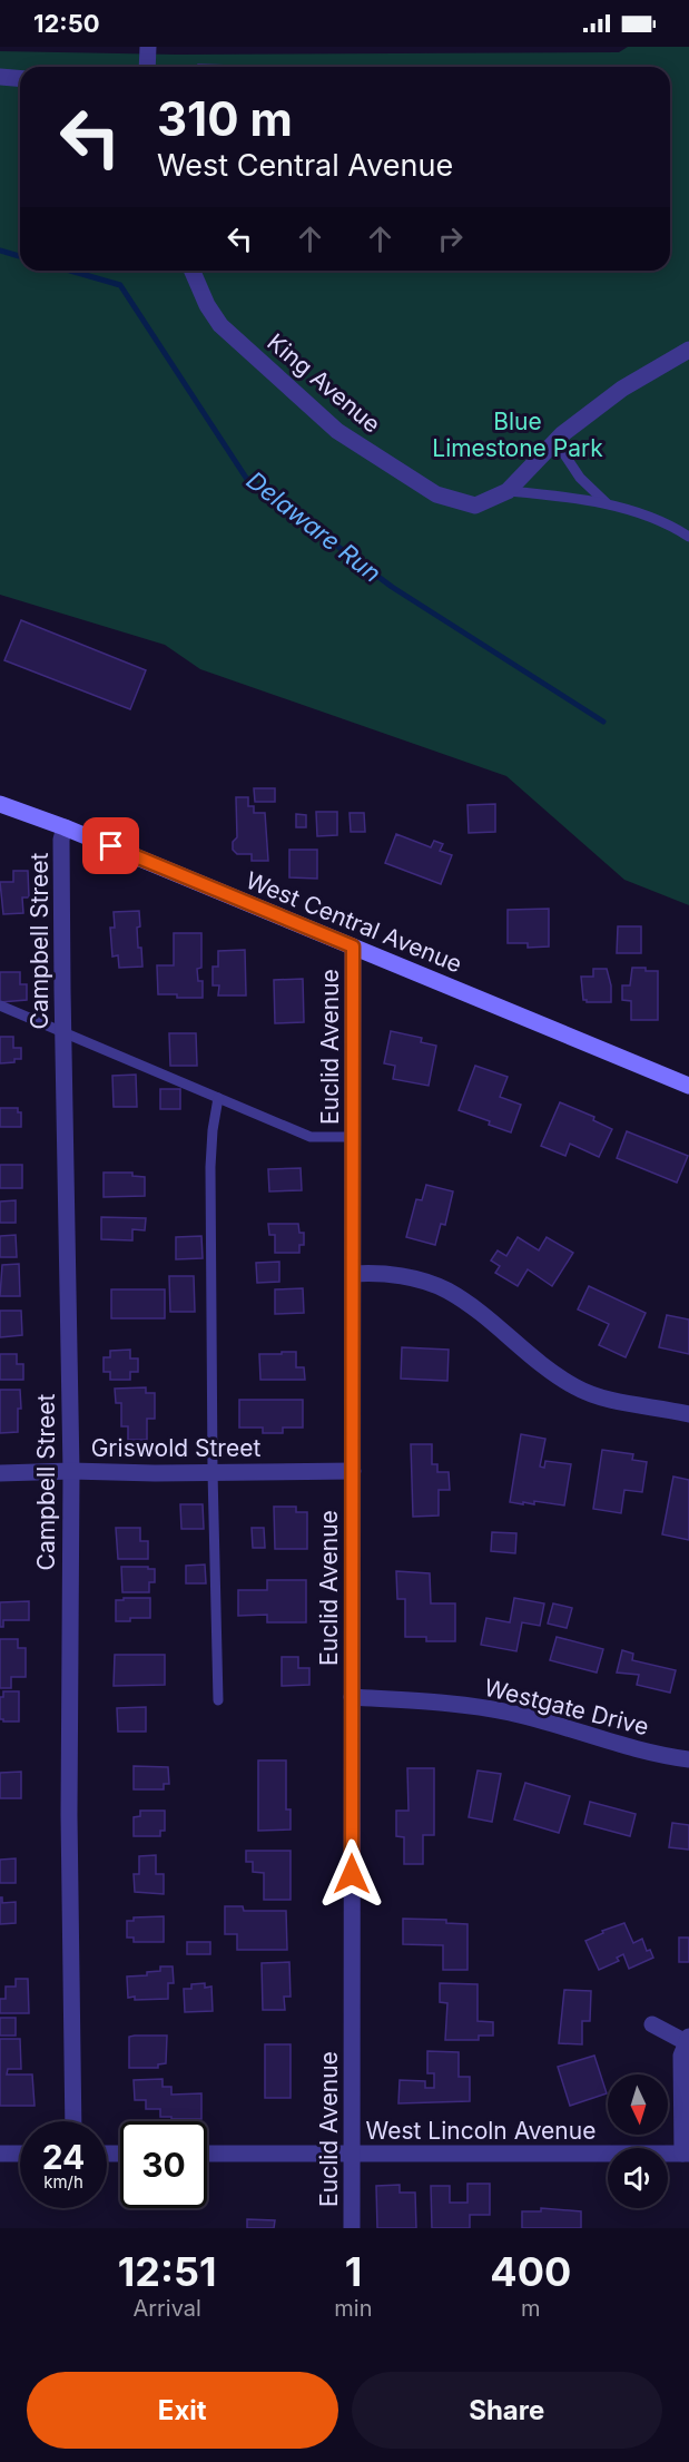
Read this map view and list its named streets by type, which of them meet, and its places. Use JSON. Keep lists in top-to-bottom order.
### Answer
{
  "streets": {
    "main road": ["West Central Avenue"],
    "street": [
      "King Avenue",
      "Campbell Street",
      "Euclid Avenue",
      "Griswold Street",
      "Westgate Drive",
      "West Lincoln Avenue"
    ]
  },
  "crossings": [
    ["West Central Avenue", "Campbell Street"],
    ["West Central Avenue", "Euclid Avenue"],
    ["Campbell Street", "Griswold Street"],
    ["Euclid Avenue", "Griswold Street"],
    ["Euclid Avenue", "Westgate Drive"],
    ["Euclid Avenue", "West Lincoln Avenue"]
  ],
  "water": ["Delaware Run"],
  "parks": ["Blue Limestone Park"],
  "north": "bottom",
  "page": {
    "status": "12:50",
    "turn": ["310 m", "West Central Avenue"],
    "speed": "24 km/h",
    "limit": "30",
    "eta": [
      "12:51",
      "Arrival",
      "1",
      "min",
      "400",
      "m"
    ],
    "buttons": ["Exit", "Share"]
  }
}
